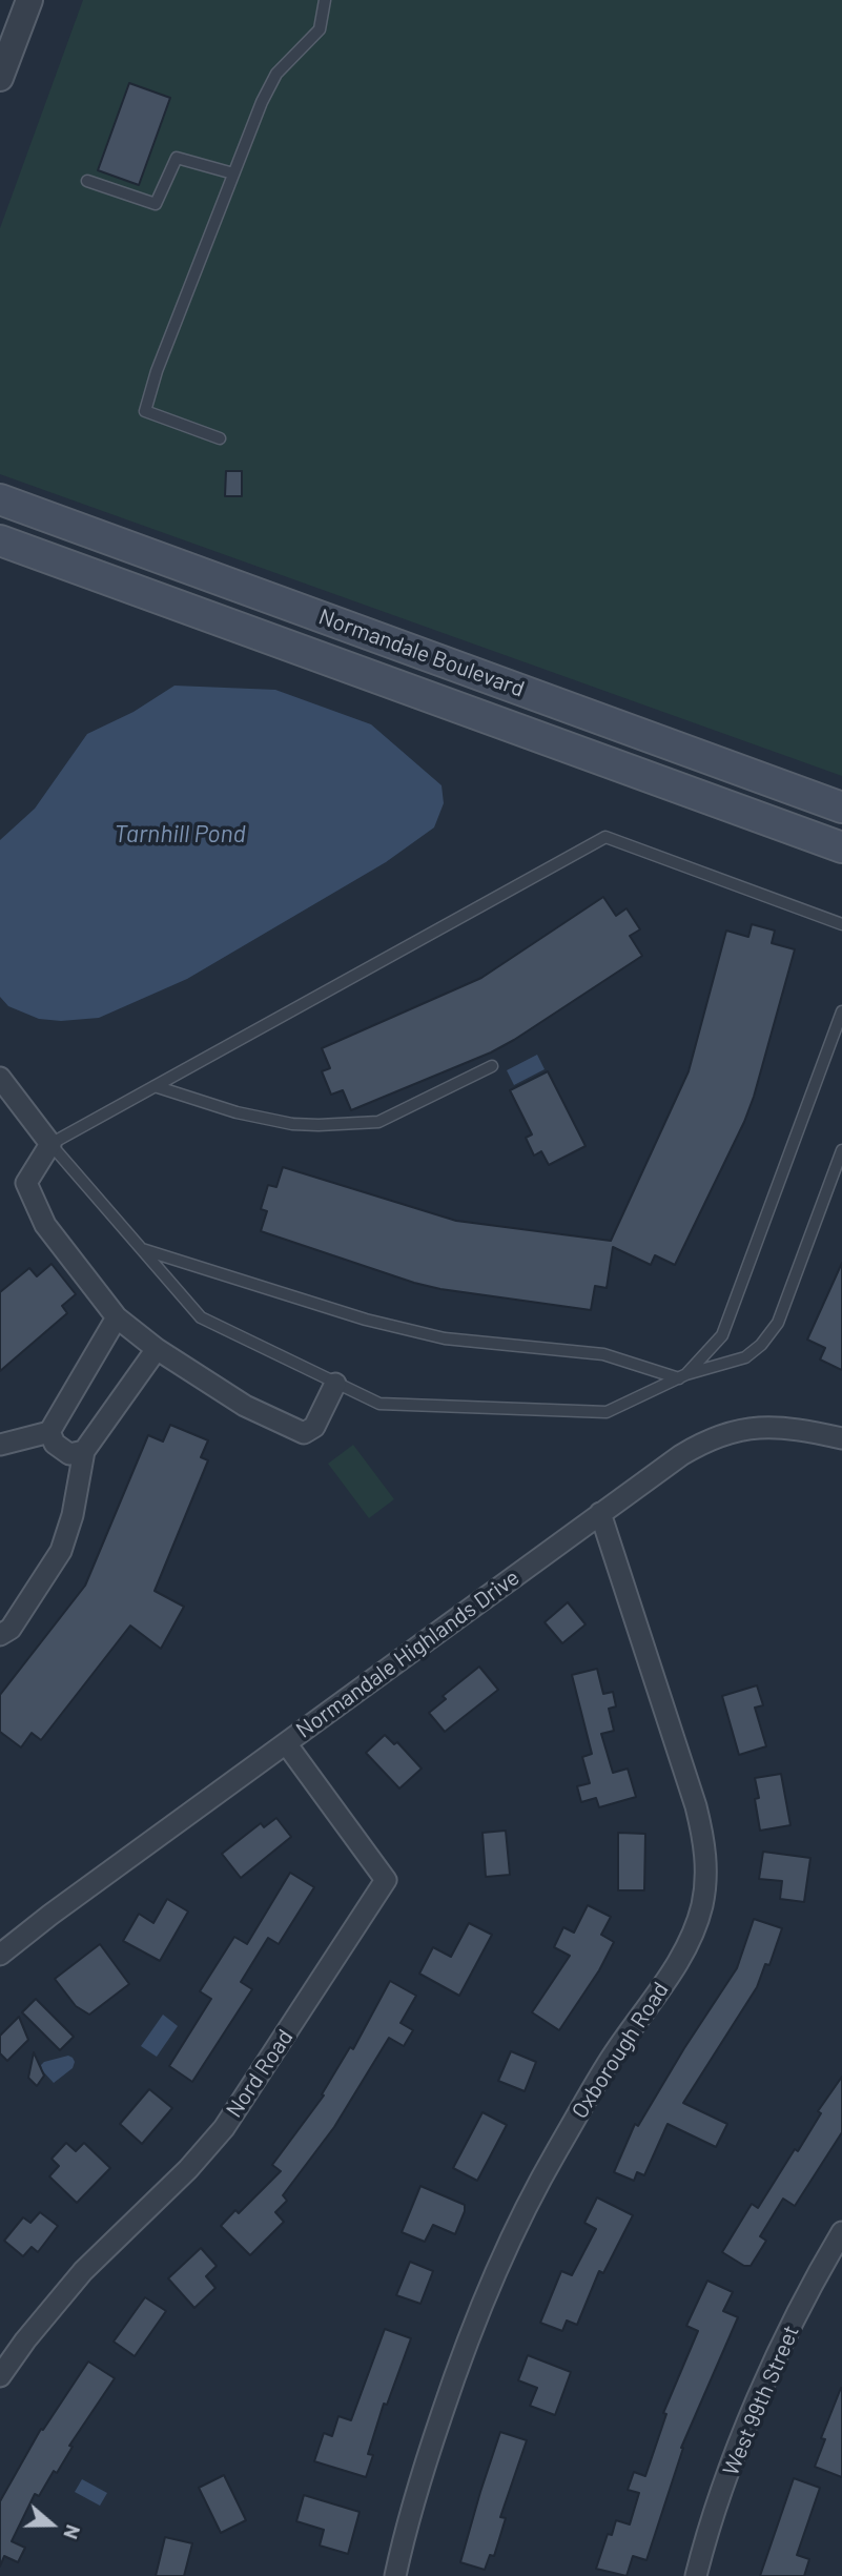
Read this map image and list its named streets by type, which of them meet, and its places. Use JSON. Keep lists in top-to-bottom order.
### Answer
{
  "streets": {
    "main road": ["Normandale Boulevard"],
    "street": [
      "Normandale Highlands Drive",
      "Oxborough Road",
      "Nord Road",
      "West 99th Street"
    ]
  },
  "crossings": [
    ["Normandale Highlands Drive", "Oxborough Road"],
    ["Normandale Highlands Drive", "Nord Road"]
  ],
  "water": ["Tarnhill Pond"],
  "north": "right"
}
